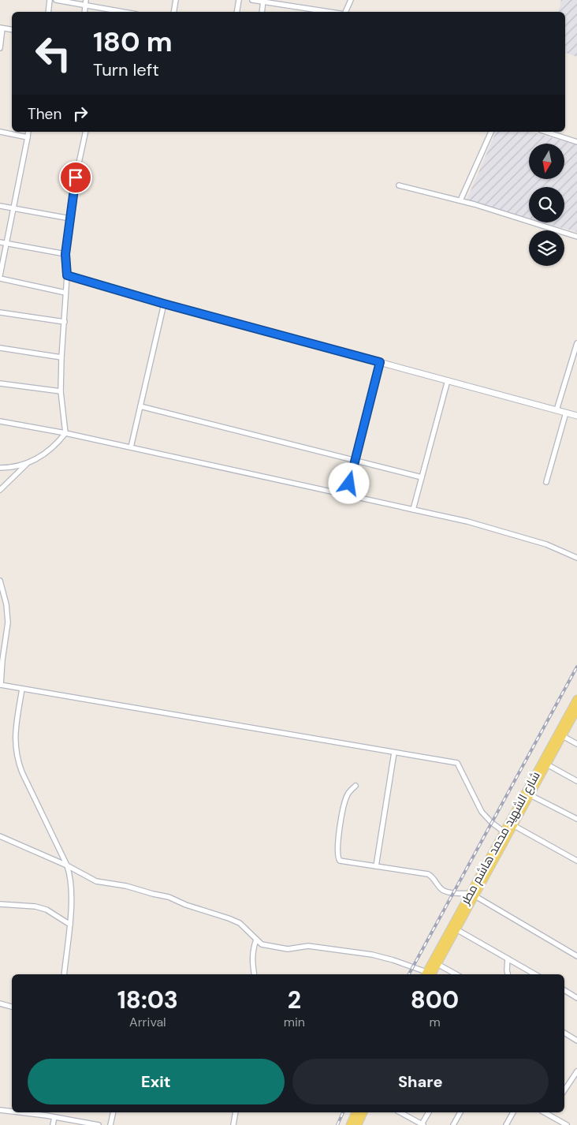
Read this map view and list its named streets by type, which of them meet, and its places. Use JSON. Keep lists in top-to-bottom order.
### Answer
{
  "streets": {
    "main road": ["شارع الشهيد محمد هاشم مطر"]
  },
  "north": "bottom",
  "page": {
    "turn": ["180 m", "Turn left"],
    "then": "Then",
    "eta": [
      "18:03",
      "Arrival",
      "2",
      "min",
      "800",
      "m"
    ],
    "buttons": ["Exit", "Share"]
  }
}
